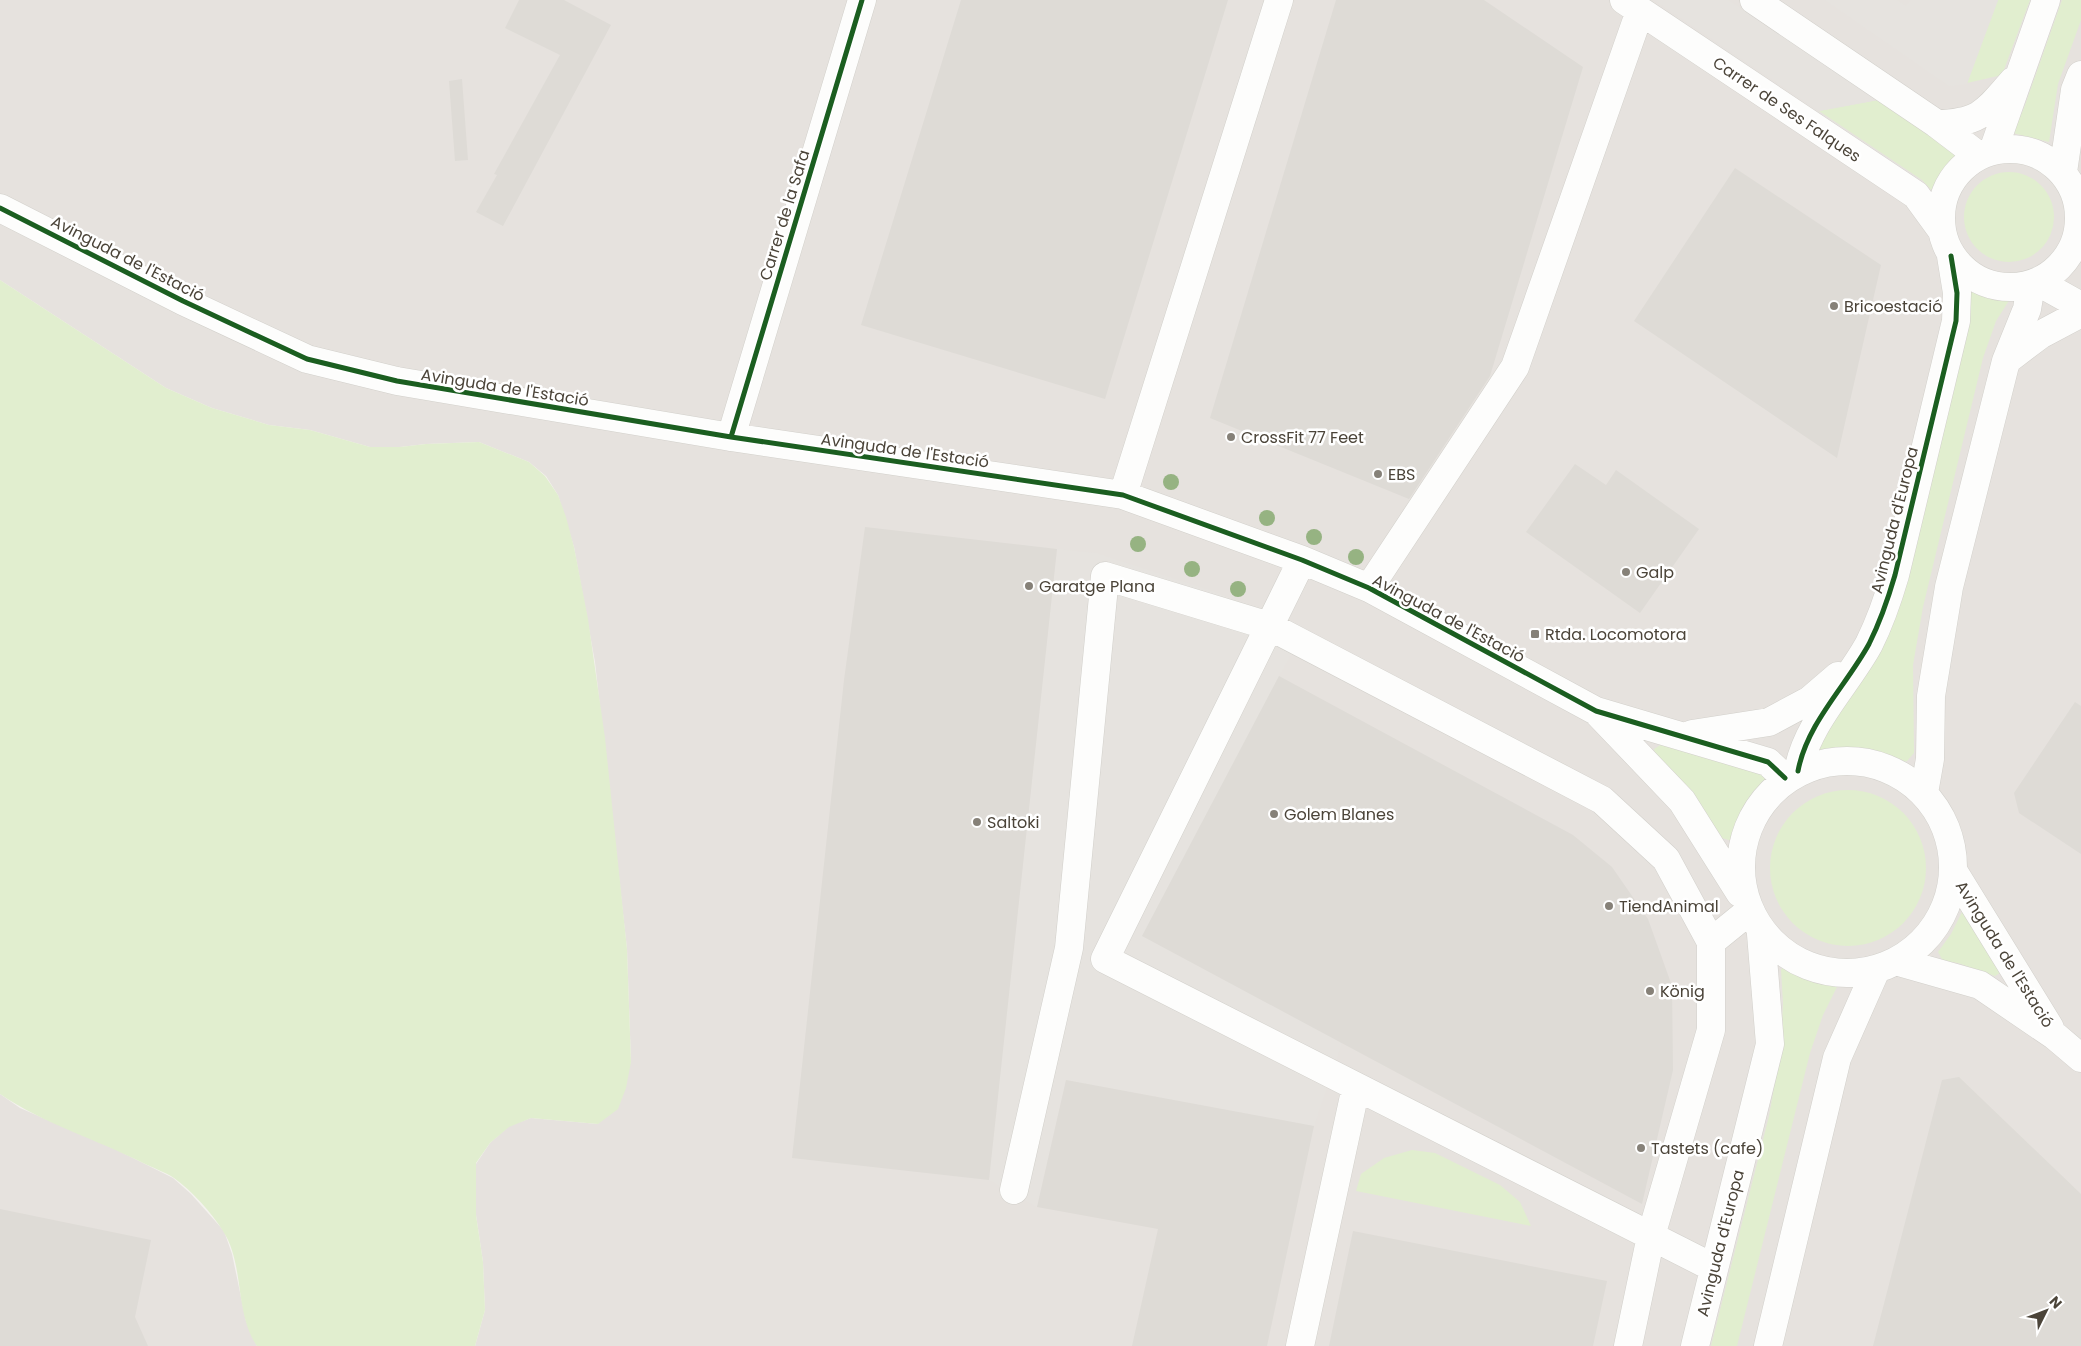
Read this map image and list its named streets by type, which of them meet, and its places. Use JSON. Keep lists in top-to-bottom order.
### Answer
{
  "streets": {
    "street": [
      "Carrer de Ses Falques",
      "Carrer de la Safa",
      "Avinguda de l'Estació",
      "Avinguda d'Europa"
    ]
  },
  "crossings": [
    ["Carrer de Ses Falques", "Avinguda d'Europa"],
    ["Carrer de la Safa", "Avinguda de l'Estació"],
    ["Avinguda de l'Estació", "Avinguda d'Europa"]
  ],
  "places": {
    "other": [
      "Bricoestació",
      "CrossFit 77 Feet",
      "EBS",
      "Galp",
      "Garatge Plana",
      "Golem Blanes",
      "Saltoki",
      "TiendAnimal",
      "König",
      "Tastets (cafe)"
    ],
    "transit": ["Rtda. Locomotora"]
  },
  "north": "top right"
}
